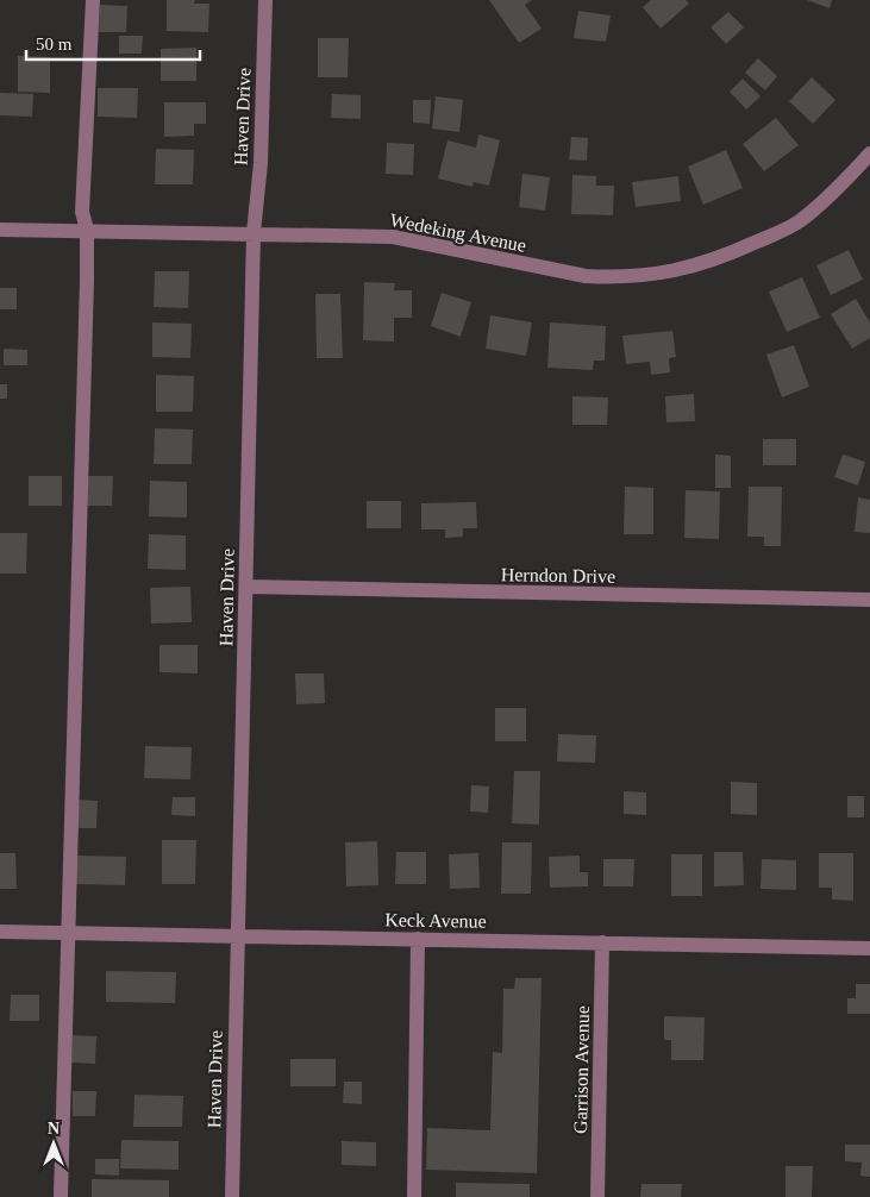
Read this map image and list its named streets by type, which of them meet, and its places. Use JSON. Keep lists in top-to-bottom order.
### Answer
{
  "streets": {
    "street": [
      "Haven Drive",
      "Wedeking Avenue",
      "Herndon Drive",
      "Keck Avenue",
      "Garrison Avenue"
    ]
  },
  "crossings": [
    ["Haven Drive", "Wedeking Avenue"],
    ["Haven Drive", "Herndon Drive"],
    ["Haven Drive", "Keck Avenue"],
    ["Keck Avenue", "Garrison Avenue"]
  ],
  "scale_bar": "50 m",
  "north": "top"
}
